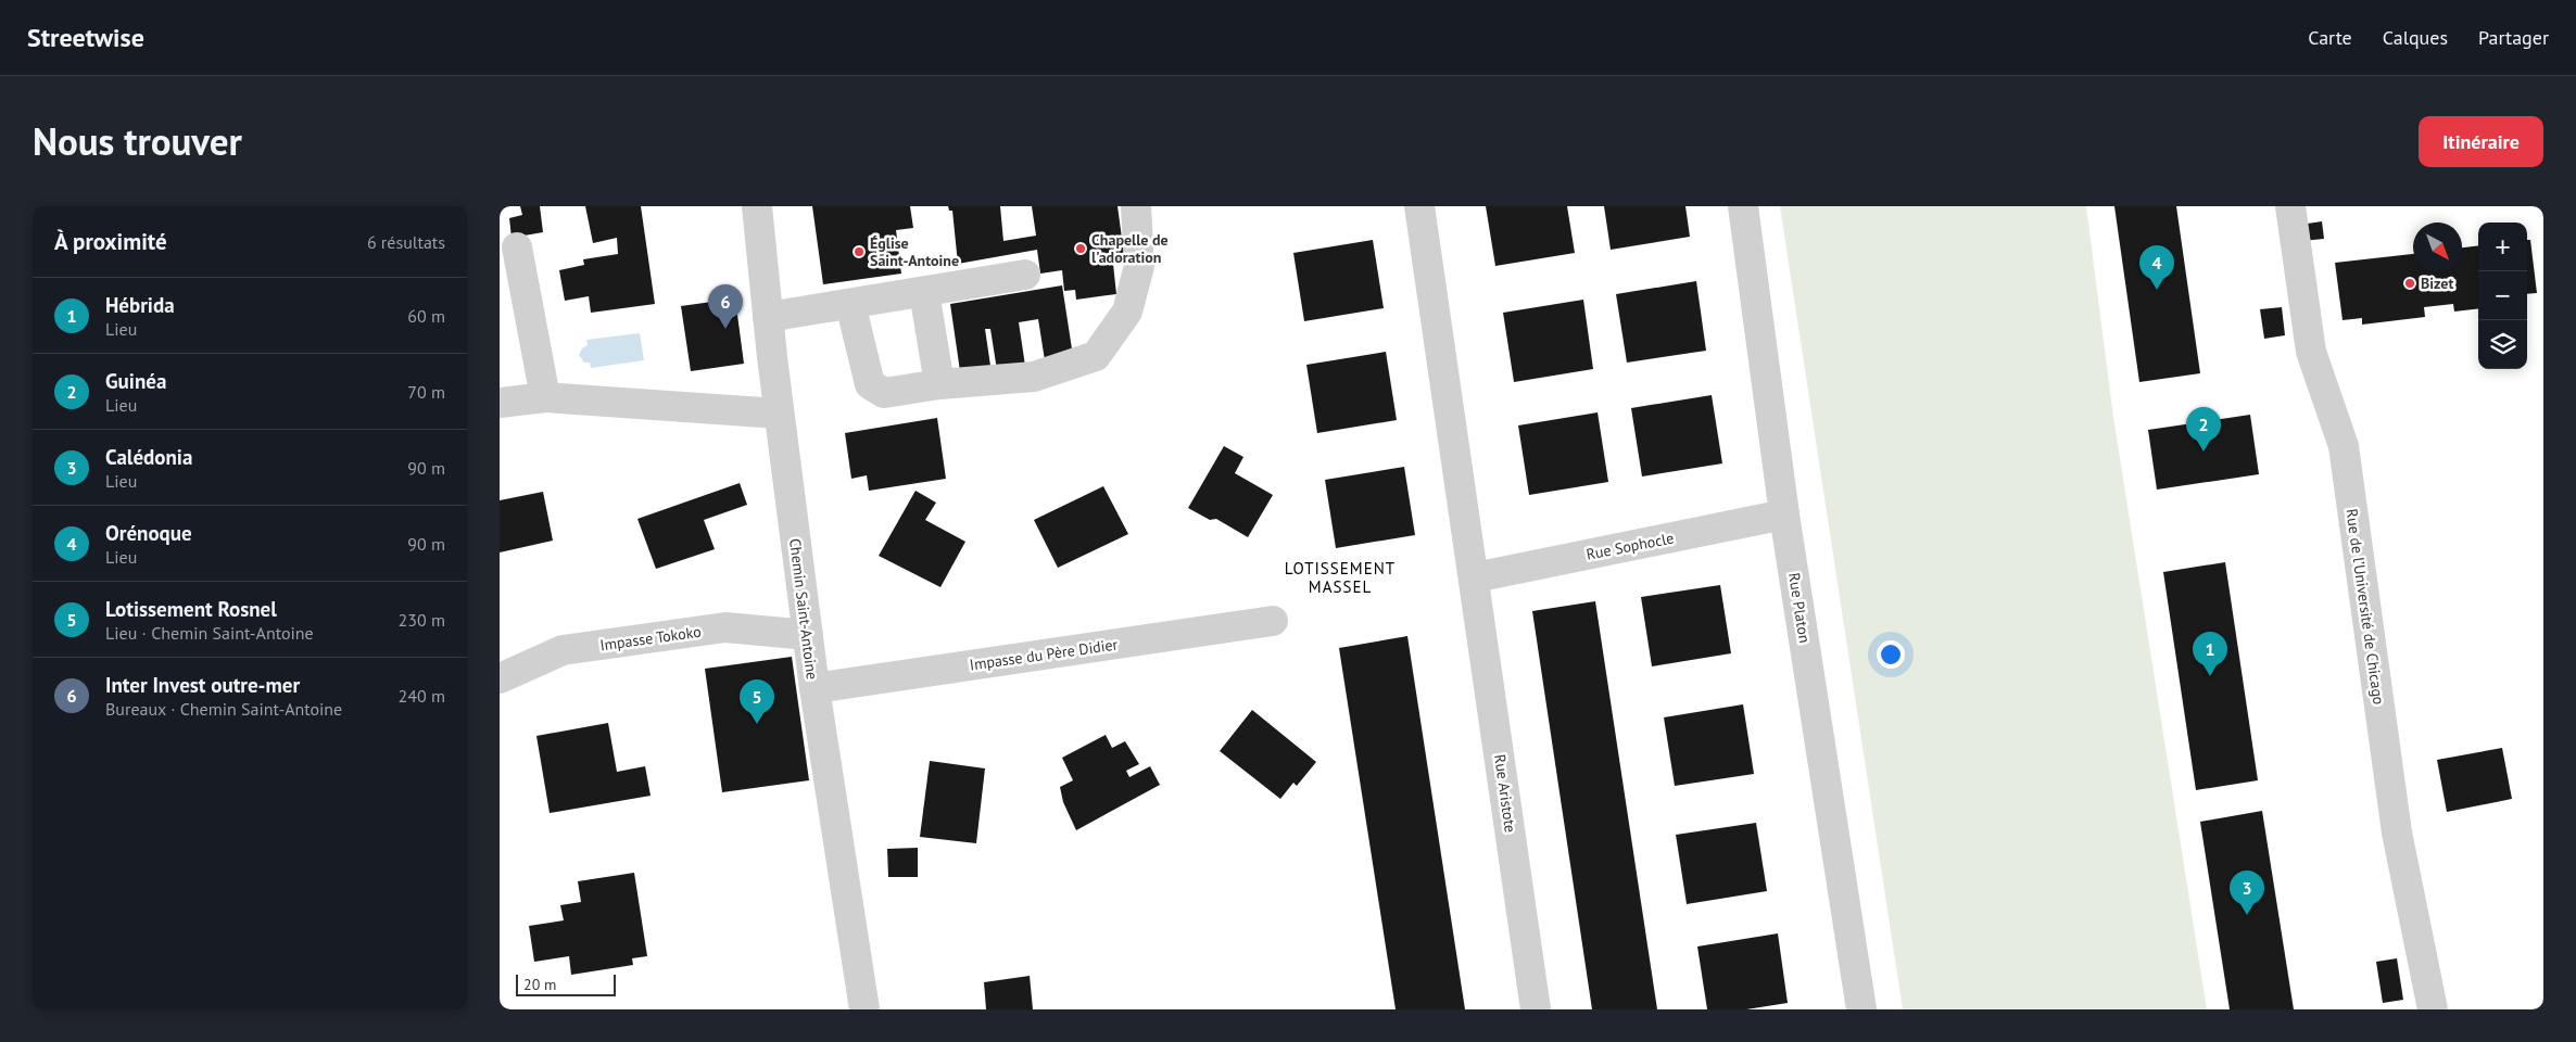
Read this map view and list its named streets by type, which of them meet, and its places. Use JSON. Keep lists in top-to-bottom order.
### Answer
{
  "streets": {
    "street": [
      "Rue Sophocle",
      "Rue de l’Université de Chicago",
      "Rue Platon",
      "Chemin Saint-Antoine",
      "Impasse Tokoko",
      "Impasse du Père Didier",
      "Rue Aristote"
    ]
  },
  "crossings": [
    ["Rue Sophocle", "Rue Platon"],
    ["Rue Sophocle", "Rue Aristote"],
    ["Chemin Saint-Antoine", "Impasse Tokoko"],
    ["Chemin Saint-Antoine", "Impasse du Père Didier"]
  ],
  "districts": ["LOTISSEMENT MASSEL"],
  "places": ["Chapelle de l'adoration", "Église Saint-Antoine", "Bizet"],
  "scale_bar": "20 m",
  "north": "bottom right",
  "page": {
    "header": "Streetwise",
    "nav": ["Carte", "Calques", "Partager"],
    "title": "Nous trouver",
    "buttons": "Itinéraire",
    "heading": ["À proximité", "6 résultats"],
    "map_buttons": ["+", "−"],
    "pins": [
      "4",
      "6",
      "2",
      "1",
      "5",
      "3"
    ],
    "list": [
      {
        "mark": "1",
        "name": "Hébrida",
        "note": "Lieu",
        "value": "60 m"
      },
      {
        "mark": "2",
        "name": "Guinéa",
        "note": "Lieu",
        "value": "70 m"
      },
      {
        "mark": "3",
        "name": "Calédonia",
        "note": "Lieu",
        "value": "90 m"
      },
      {
        "mark": "4",
        "name": "Orénoque",
        "note": "Lieu",
        "value": "90 m"
      },
      {
        "mark": "5",
        "name": "Lotissement Rosnel",
        "note": "Lieu · Chemin Saint-Antoine",
        "value": "230 m"
      },
      {
        "mark": "6",
        "name": "Inter Invest outre-mer",
        "note": "Bureaux · Chemin Saint-Antoine",
        "value": "240 m"
      }
    ],
    "scale": "20 m"
  }
}
